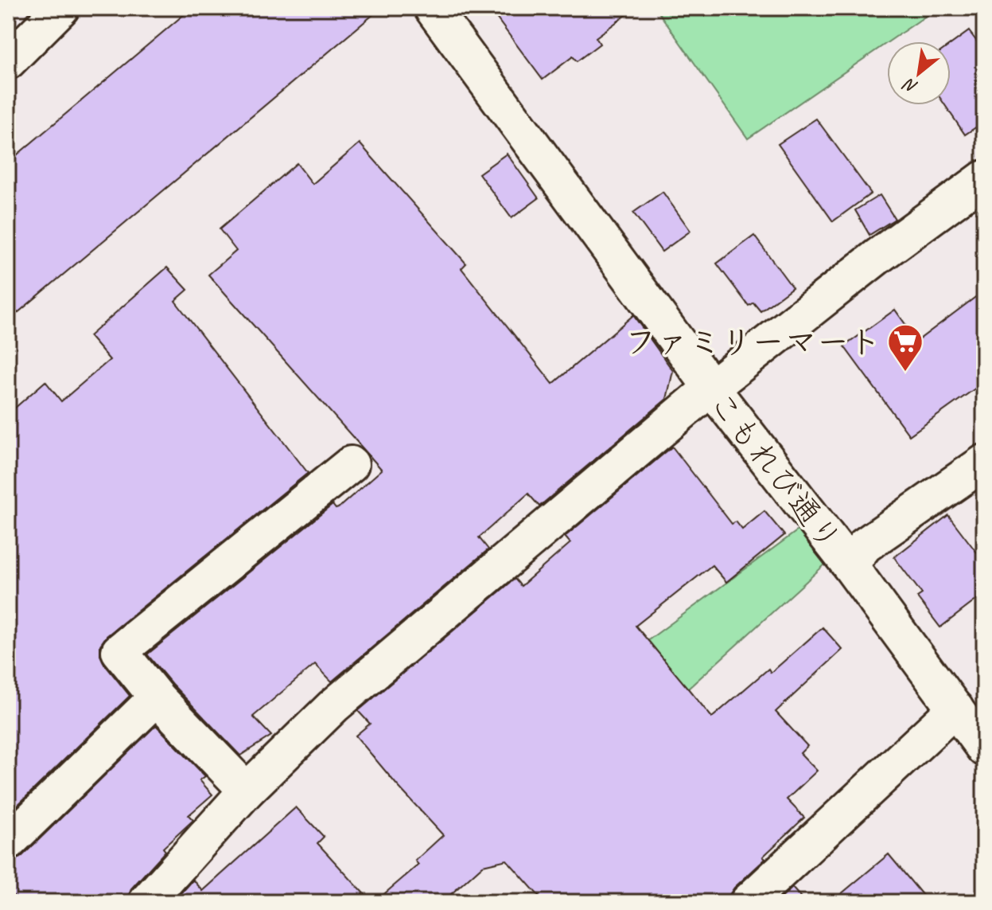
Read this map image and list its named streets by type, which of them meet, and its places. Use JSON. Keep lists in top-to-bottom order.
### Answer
{
  "streets": {
    "street": ["こもれび通り"]
  },
  "places": {
    "supermarket": ["ファミリーマート"]
  },
  "north": "bottom left"
}
